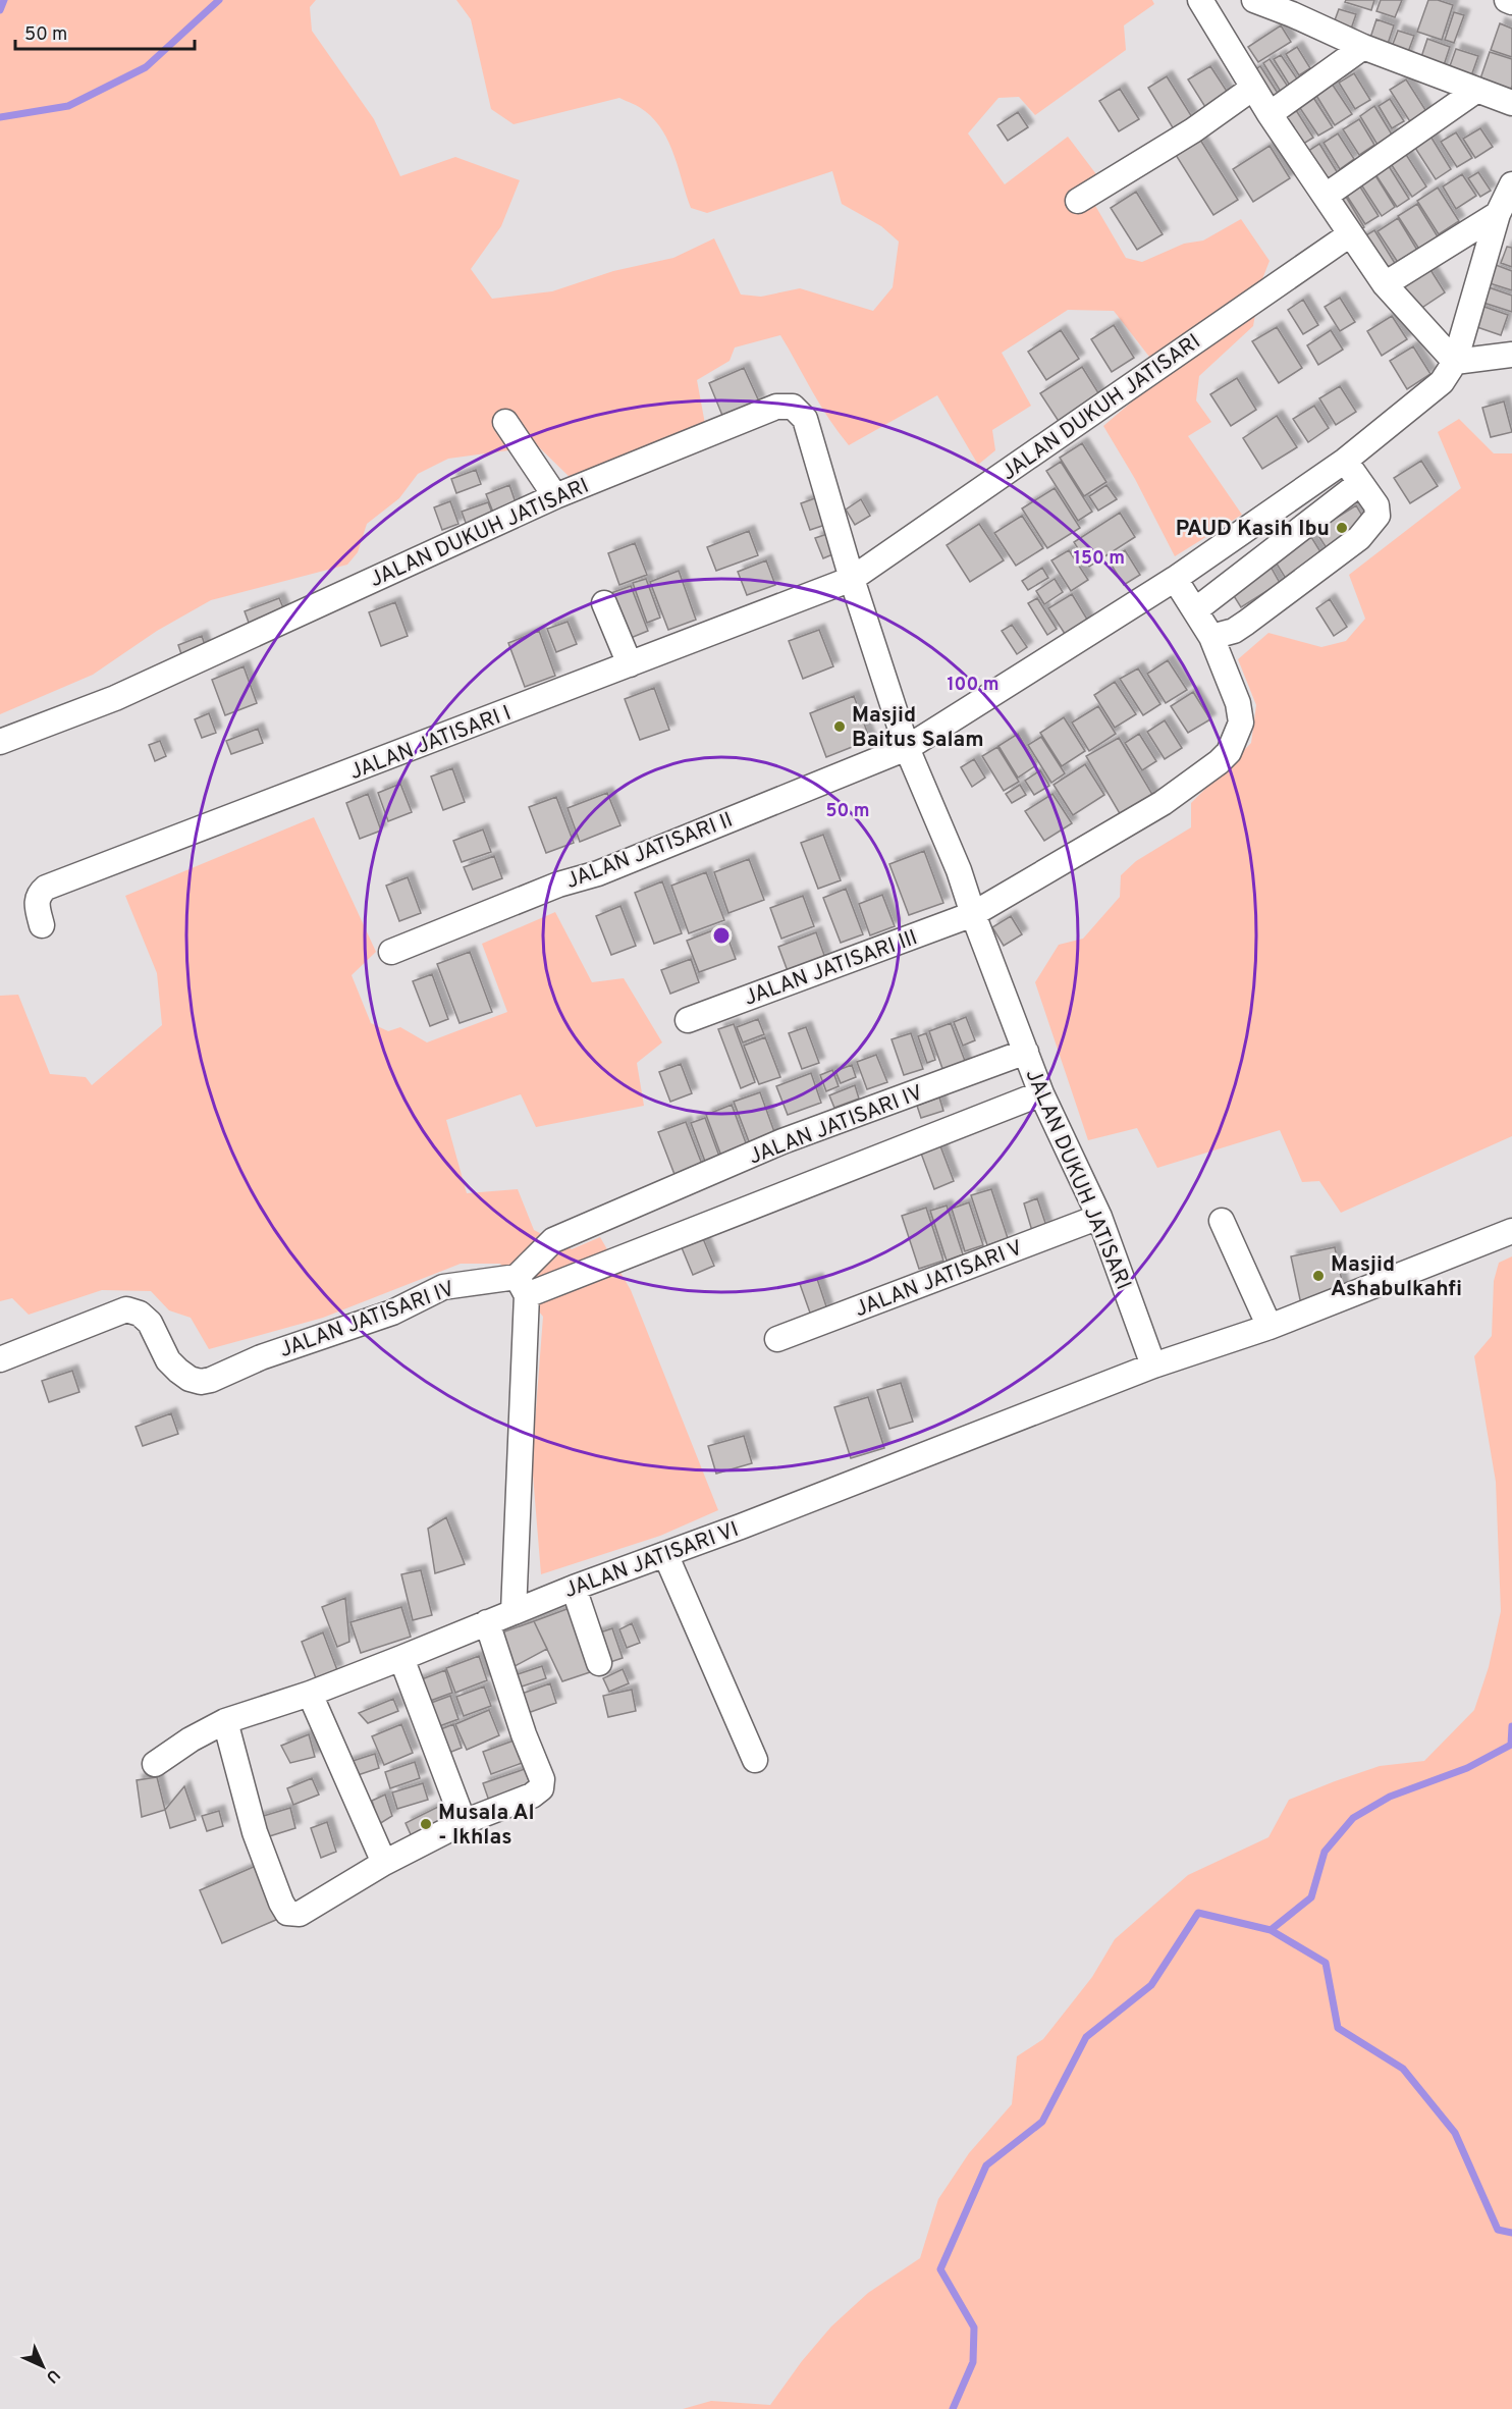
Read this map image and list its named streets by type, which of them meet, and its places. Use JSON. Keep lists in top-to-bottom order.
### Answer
{
  "streets": {
    "street": [
      "JALAN DUKUH JATISARI",
      "JALAN JATISARI I",
      "JALAN JATISARI II",
      "JALAN JATISARI III",
      "JALAN JATISARI IV",
      "JALAN JATISARI V",
      "JALAN JATISARI VI"
    ]
  },
  "crossings": [
    ["JALAN DUKUH JATISARI", "JALAN JATISARI I"],
    ["JALAN DUKUH JATISARI", "JALAN JATISARI II"],
    ["JALAN DUKUH JATISARI", "JALAN JATISARI III"],
    ["JALAN DUKUH JATISARI", "JALAN JATISARI IV"],
    ["JALAN DUKUH JATISARI", "JALAN JATISARI V"],
    ["JALAN DUKUH JATISARI", "JALAN JATISARI VI"]
  ],
  "places": [
    "PAUD Kasih Ibu",
    "Masjid Baitus Salam",
    "Masjid Ashabulkahfi",
    "Musala Al - Ikhlas"
  ],
  "scale_bar": "50 m",
  "north": "bottom right",
  "rings": ["150 m", "100 m", "50 m"]
}
